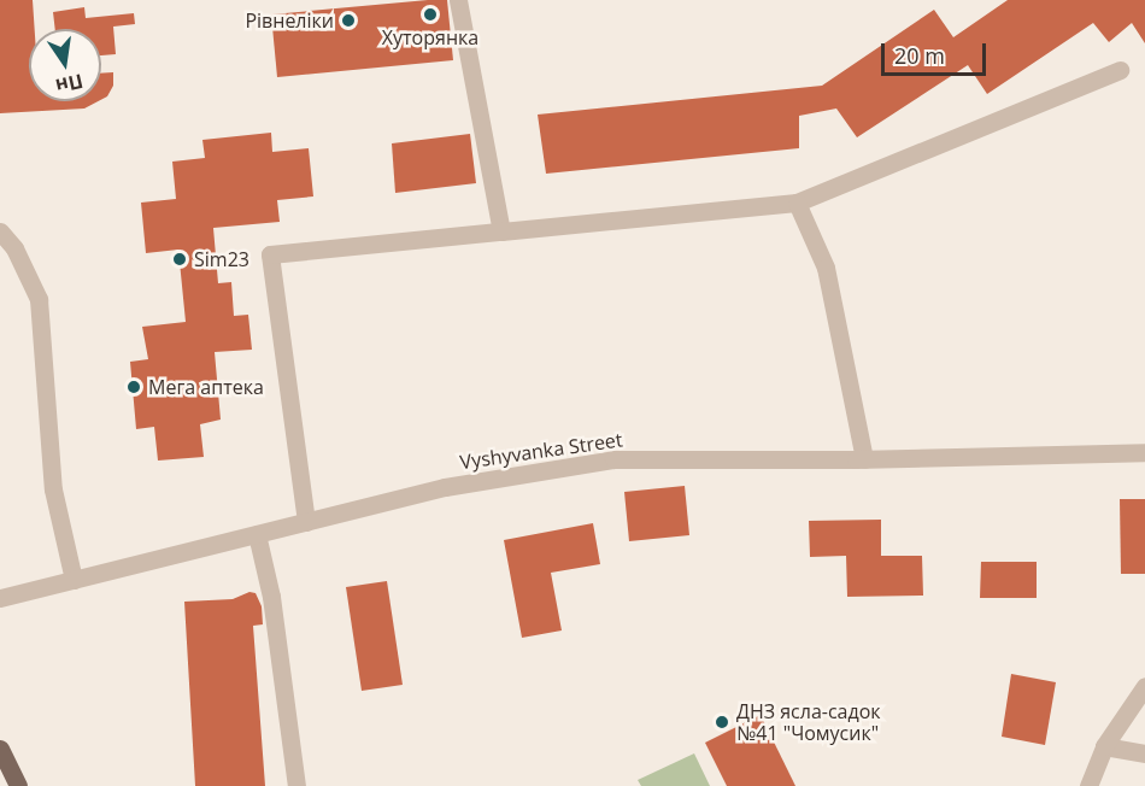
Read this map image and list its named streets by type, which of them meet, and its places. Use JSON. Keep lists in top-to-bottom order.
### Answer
{
  "streets": {
    "street": ["Vyshyvanka Street"]
  },
  "places": [
    "Хуторянка",
    "Рівнеліки",
    "Sim23",
    "Мега аптека",
    "ДНЗ ясла-садок №41 \"Чомусик\""
  ],
  "scale_bar": "20 m",
  "north": "bottom"
}
